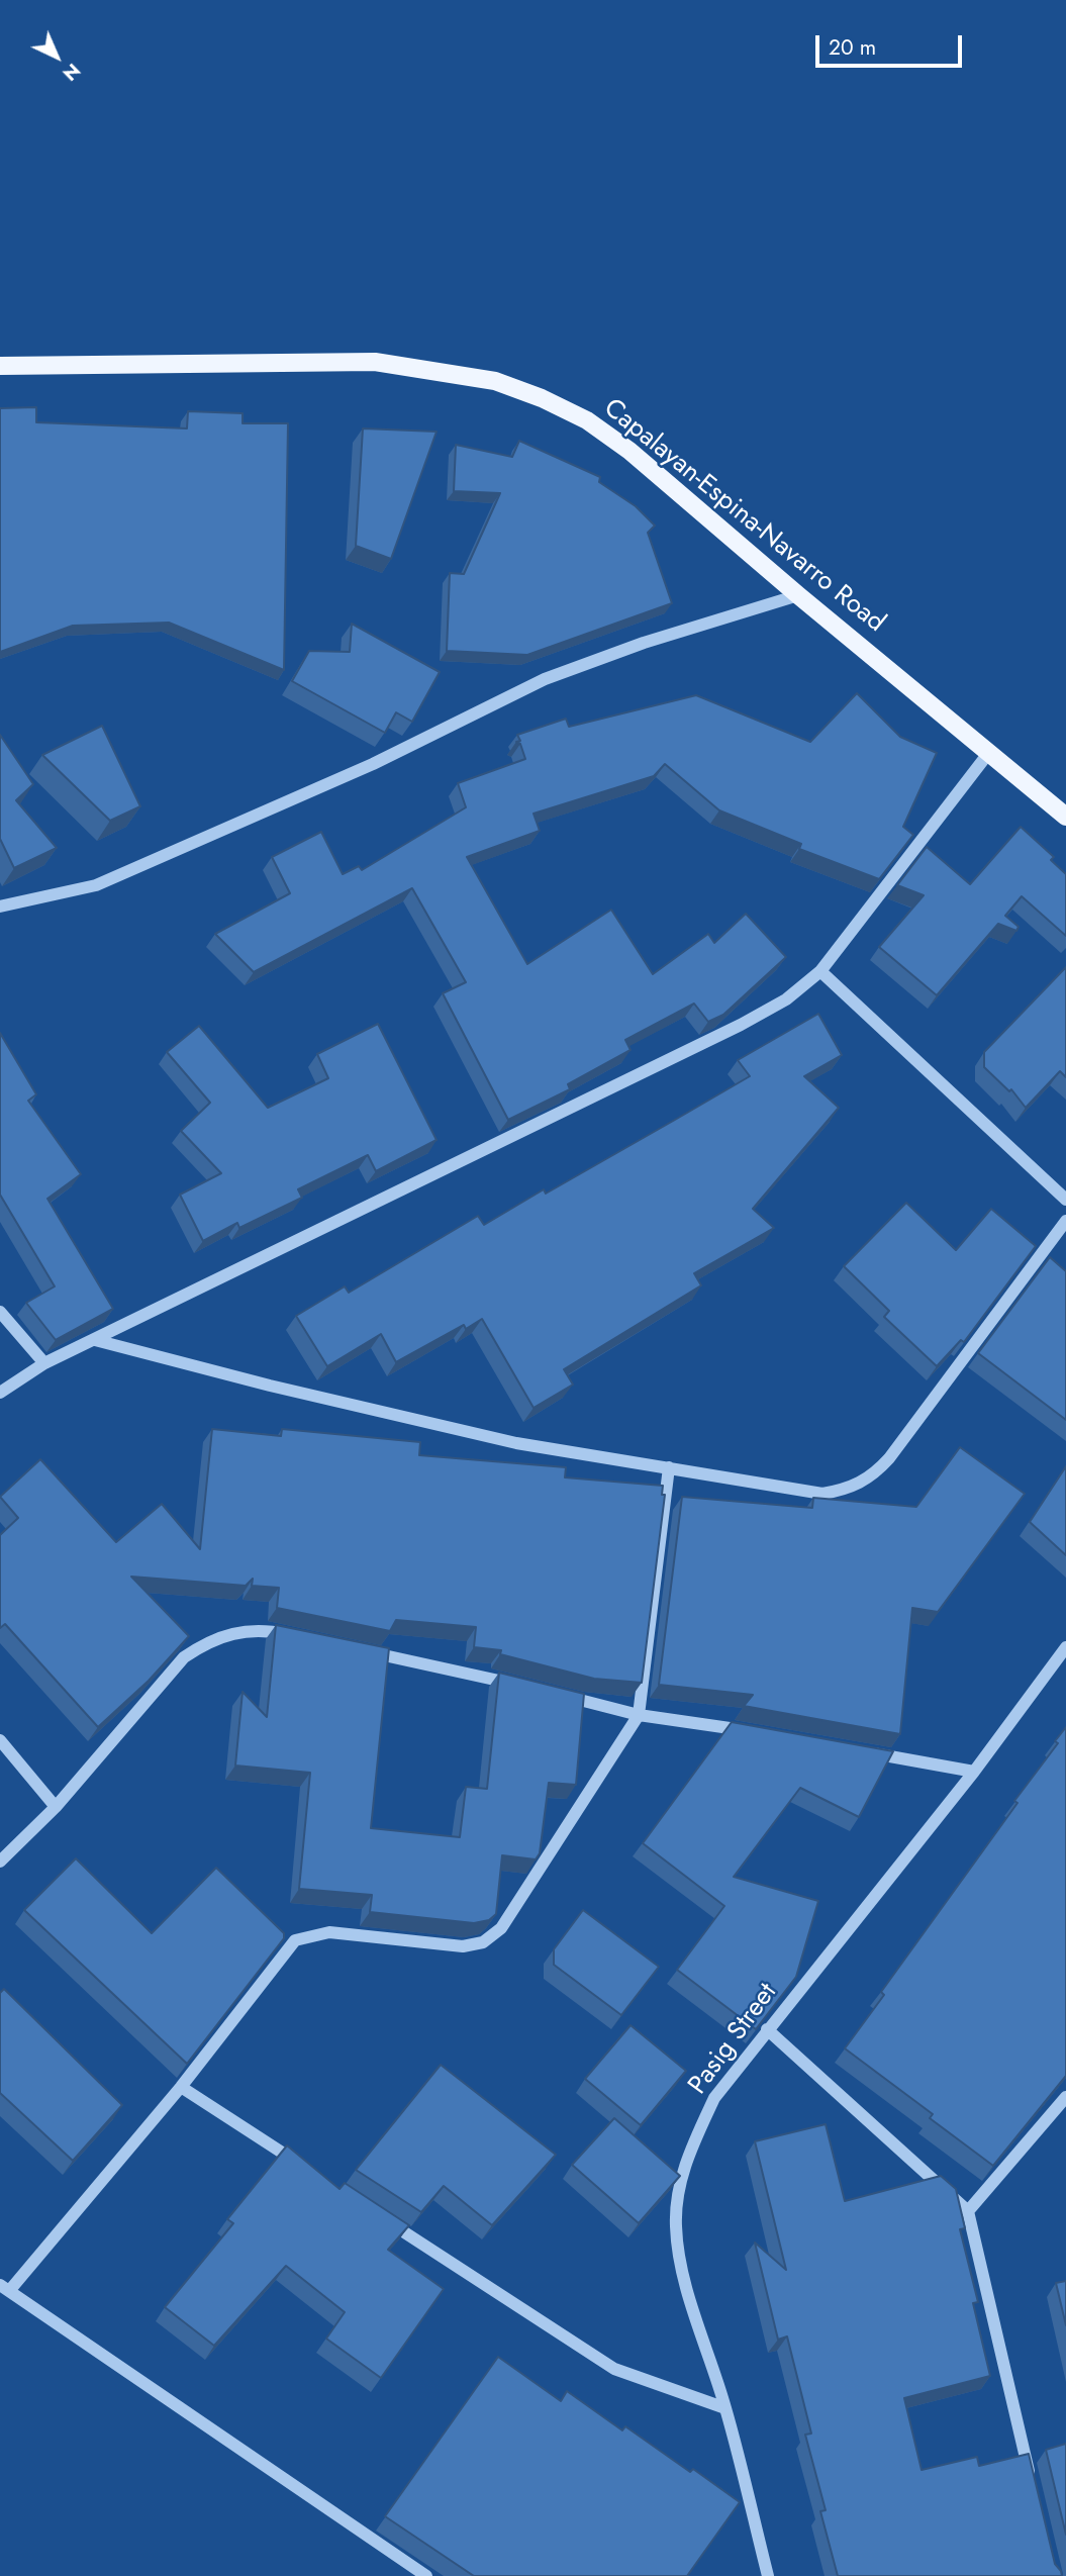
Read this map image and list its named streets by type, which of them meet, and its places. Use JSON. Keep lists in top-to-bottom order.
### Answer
{
  "streets": {
    "main road": ["Capalayan-Espina-Navarro Road"],
    "street": ["Pasig Street"]
  },
  "scale_bar": "20 m",
  "north": "bottom right"
}
